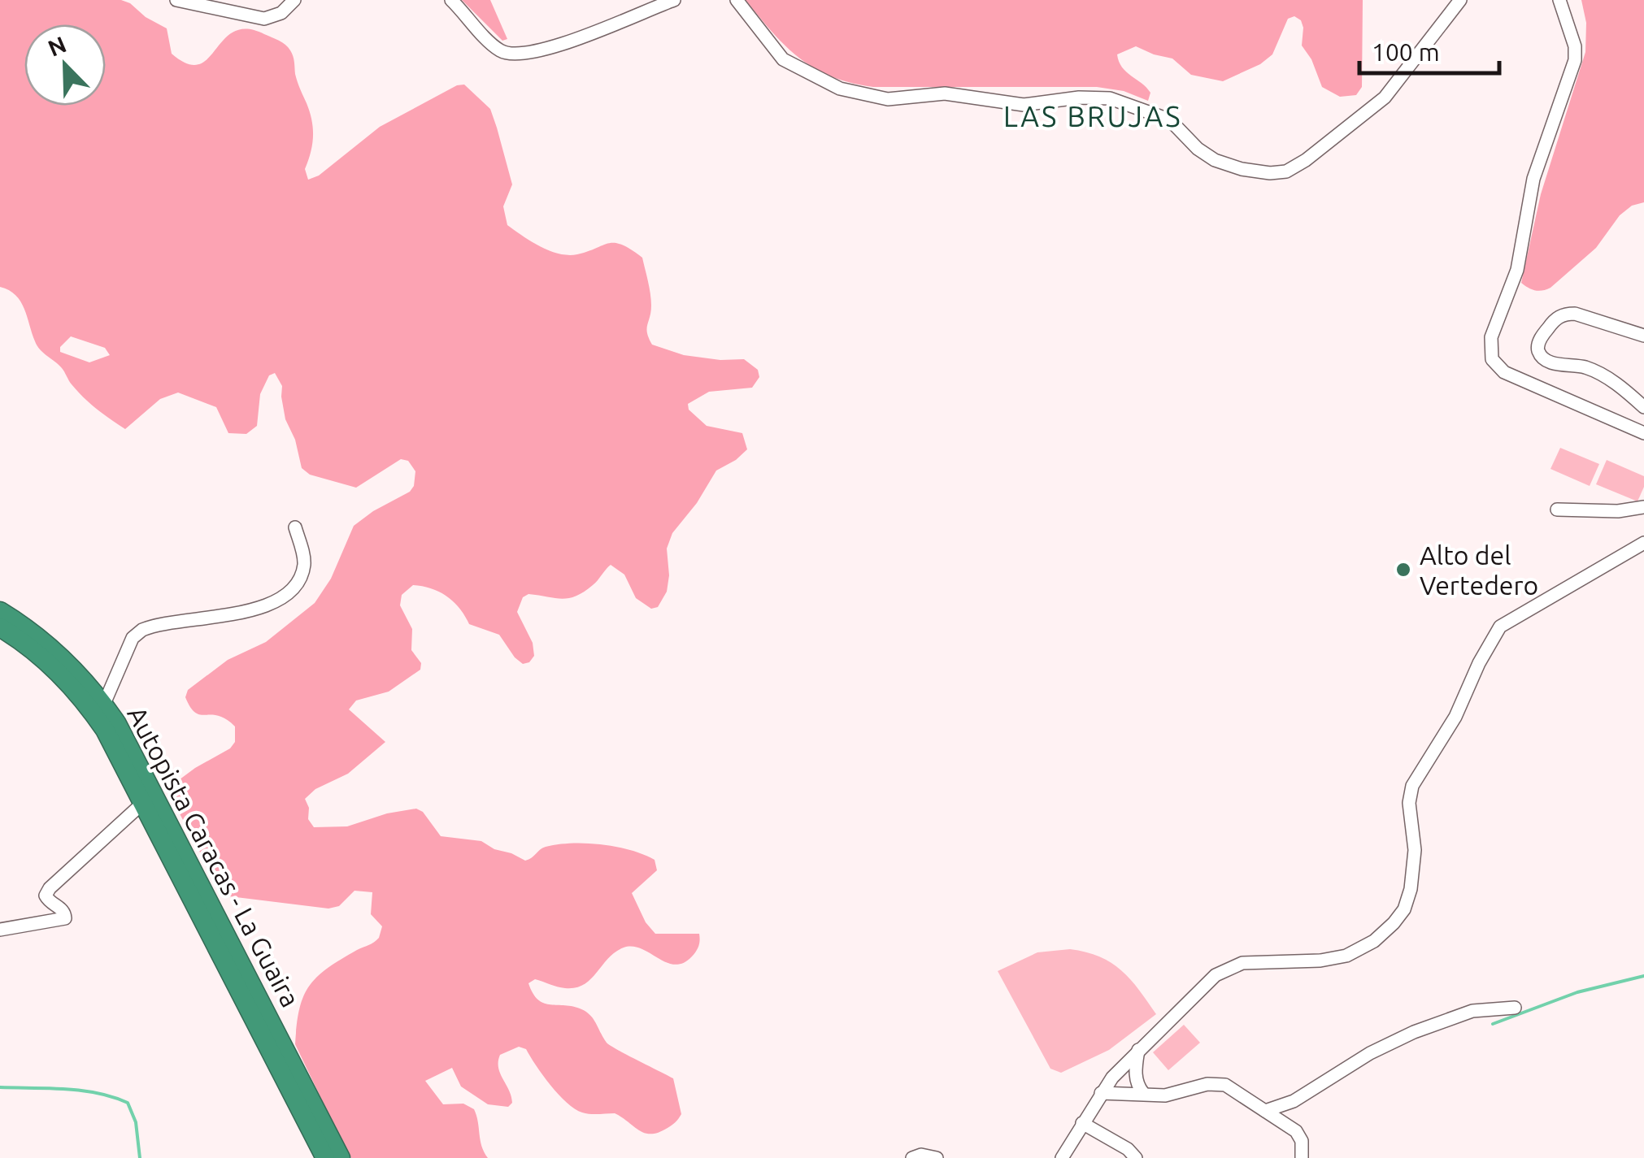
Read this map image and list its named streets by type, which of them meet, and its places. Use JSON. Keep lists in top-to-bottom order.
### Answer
{
  "streets": {
    "highway": ["Autopista Caracas - La Guaira"]
  },
  "districts": ["LAS BRUJAS"],
  "places": ["Alto del Vertedero"],
  "scale_bar": "100 m",
  "north": "top left"
}
